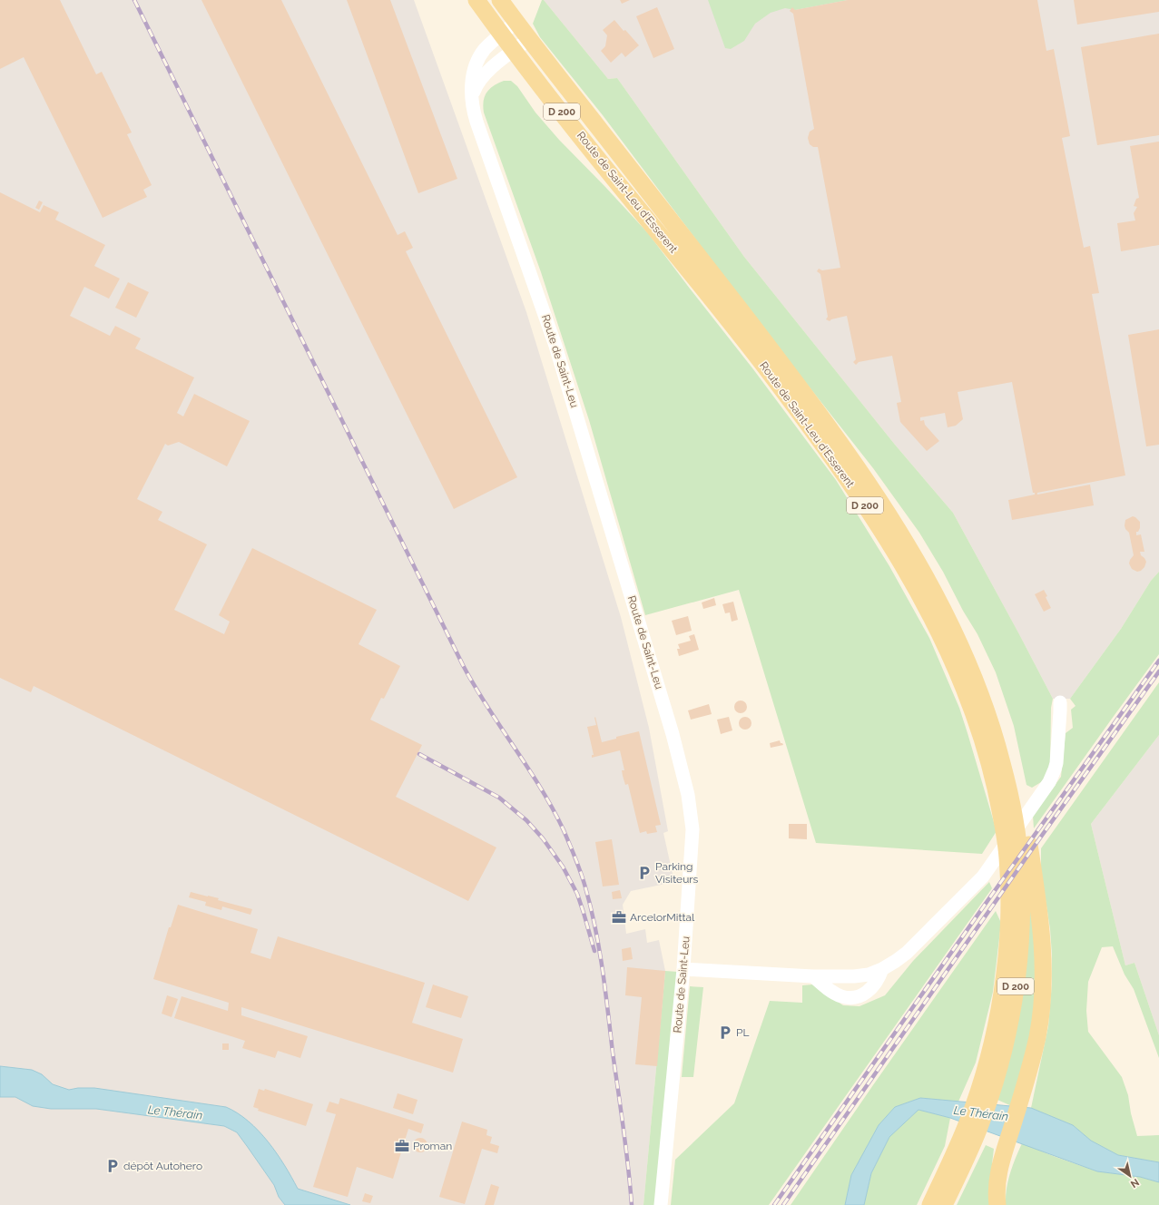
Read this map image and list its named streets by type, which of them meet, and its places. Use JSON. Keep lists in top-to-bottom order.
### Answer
{
  "streets": {
    "main road": ["D 200", "Route de Saint-Leu d'Esserent"],
    "street": ["Route de Saint-Leu"]
  },
  "crossings": [
    ["D 200", "Route de Saint-Leu d'Esserent"],
    ["Route de Saint-Leu d'Esserent", "Route de Saint-Leu"]
  ],
  "water": ["Le Thérain"],
  "places": {
    "parking": ["Parking Visiteurs", "PL", "dépôt Autohero"],
    "office": ["ArcelorMittal", "Proman"]
  },
  "north": "bottom right"
}
